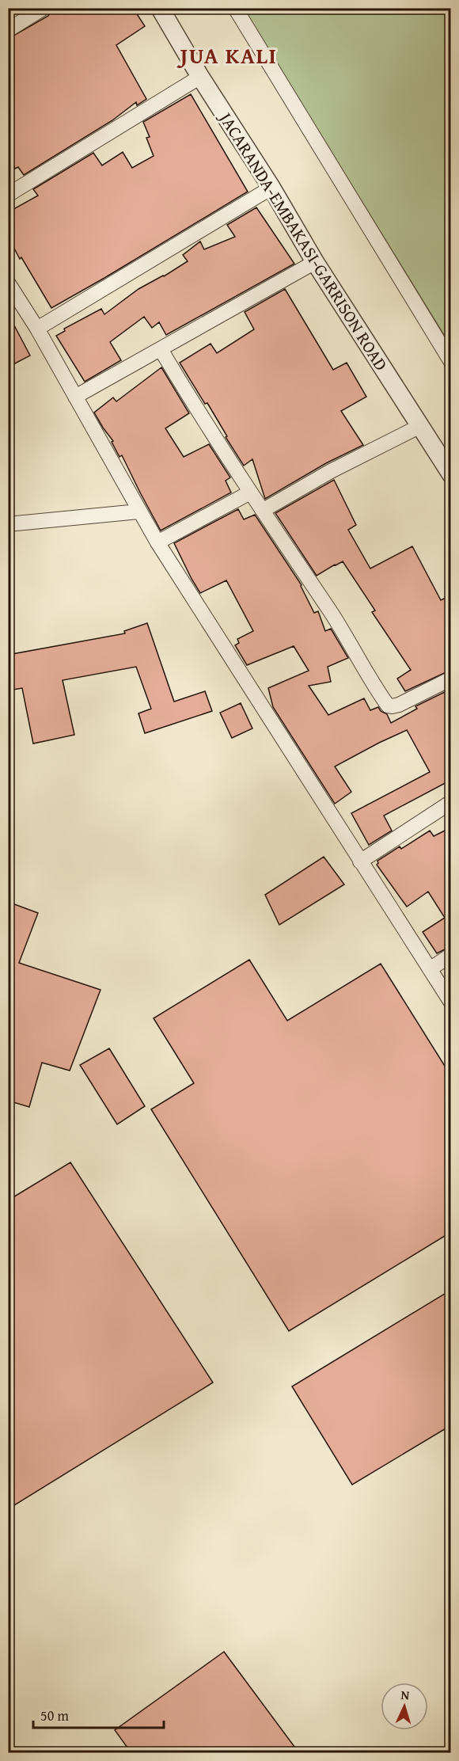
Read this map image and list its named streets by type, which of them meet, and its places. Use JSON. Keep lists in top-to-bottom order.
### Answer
{
  "streets": {
    "street": ["JACARANDA-EMBAKASI-GARRISON ROAD"]
  },
  "districts": ["JUA KALI"],
  "scale_bar": "50 m",
  "north": "top"
}
